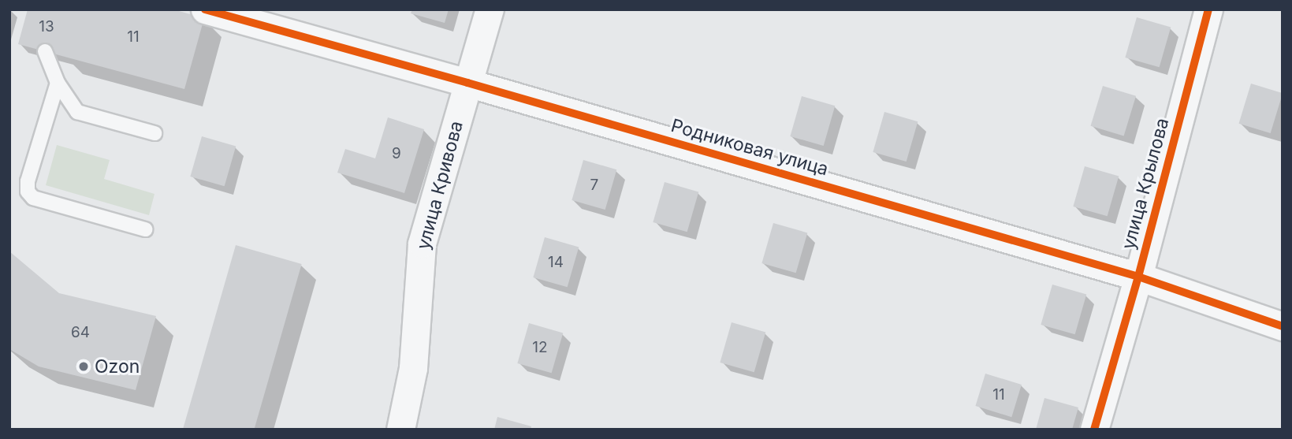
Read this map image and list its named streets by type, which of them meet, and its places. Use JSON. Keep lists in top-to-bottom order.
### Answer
{
  "streets": {
    "street": ["Родниковая улица", "улица Крылова", "улица Кривова"]
  },
  "crossings": [
    ["Родниковая улица", "улица Крылова"],
    ["Родниковая улица", "улица Кривова"]
  ],
  "places": ["Ozon"],
  "house_numbers": [
    "13",
    "11",
    "9",
    "7",
    "14",
    "64",
    "12",
    "11"
  ]
}
